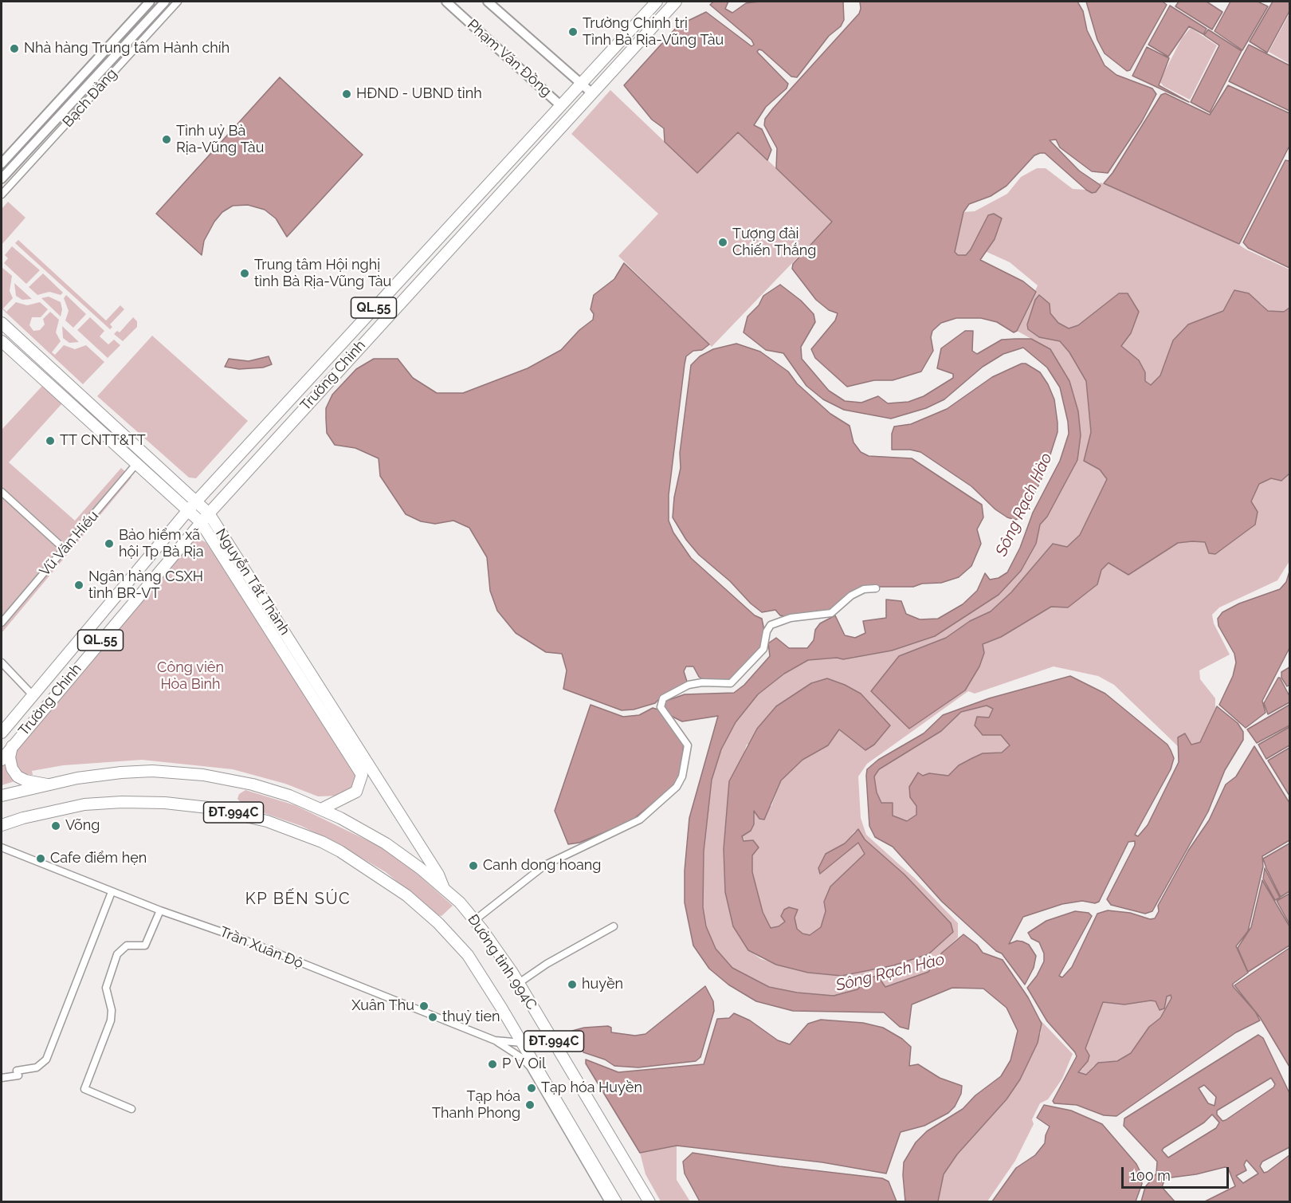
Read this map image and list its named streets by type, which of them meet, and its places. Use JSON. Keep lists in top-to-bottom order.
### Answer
{
  "streets": {
    "main road": [
      "QL.55",
      "Trường Chinh",
      "Nguyễn Tất Thành",
      "ĐT.994C",
      "Đường tỉnh 994C"
    ],
    "street": [
      "Phạm Văn Đồng",
      "Bạch Đằng",
      "Vũ Văn Hiếu",
      "Trần Xuân Độ"
    ]
  },
  "crossings": [
    ["Phạm Văn Đồng", "Trường Chinh"],
    ["Trường Chinh", "Nguyễn Tất Thành"],
    ["Vũ Văn Hiếu", "Nguyễn Tất Thành"],
    ["Nguyễn Tất Thành", "Đường tỉnh 994C"],
    ["Trần Xuân Độ", "Đường tỉnh 994C"]
  ],
  "districts": ["KP BẾN SÚC"],
  "water": ["Sông Rạch Hào"],
  "parks": ["Công viên Hòa Bình"],
  "places": [
    "Trường Chính trị Tỉnh Bà Rịa-Vũng Tàu",
    "Nhà hàng Trung tâm Hành chíh",
    "HĐND - UBND tỉnh",
    "Tỉnh uỷ Bà Rịa-Vũng Tàu",
    "Tượng đài Chiến Thắng",
    "Trung tâm Hội nghị tỉnh Bà Rịa-Vũng Tàu",
    "TT CNTT&TT",
    "Bảo hiểm xã hội Tp Bà Rịa",
    "Ngân hàng CSXH tỉnh BR-VT",
    "Võng",
    "Cafe điểm hẹn",
    "Canh dong hoang",
    "huyền",
    "Xuân Thu",
    "thuỷ tien",
    "P V Oil",
    "Tạp hóa Huyền",
    "Tạp hóa Thanh Phong"
  ],
  "scale_bar": "100 m"
}
